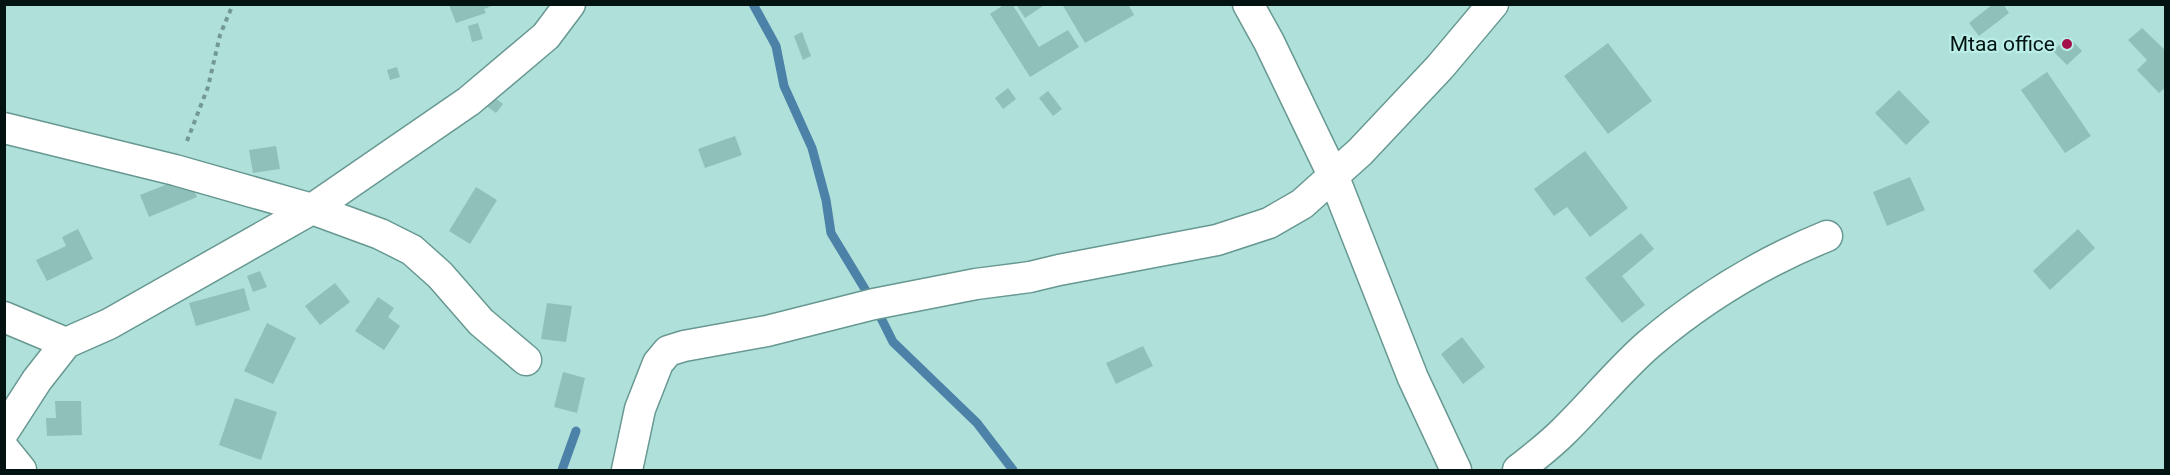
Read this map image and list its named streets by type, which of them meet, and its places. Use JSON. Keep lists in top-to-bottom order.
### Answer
{
  "places": ["Mtaa office"]
}
